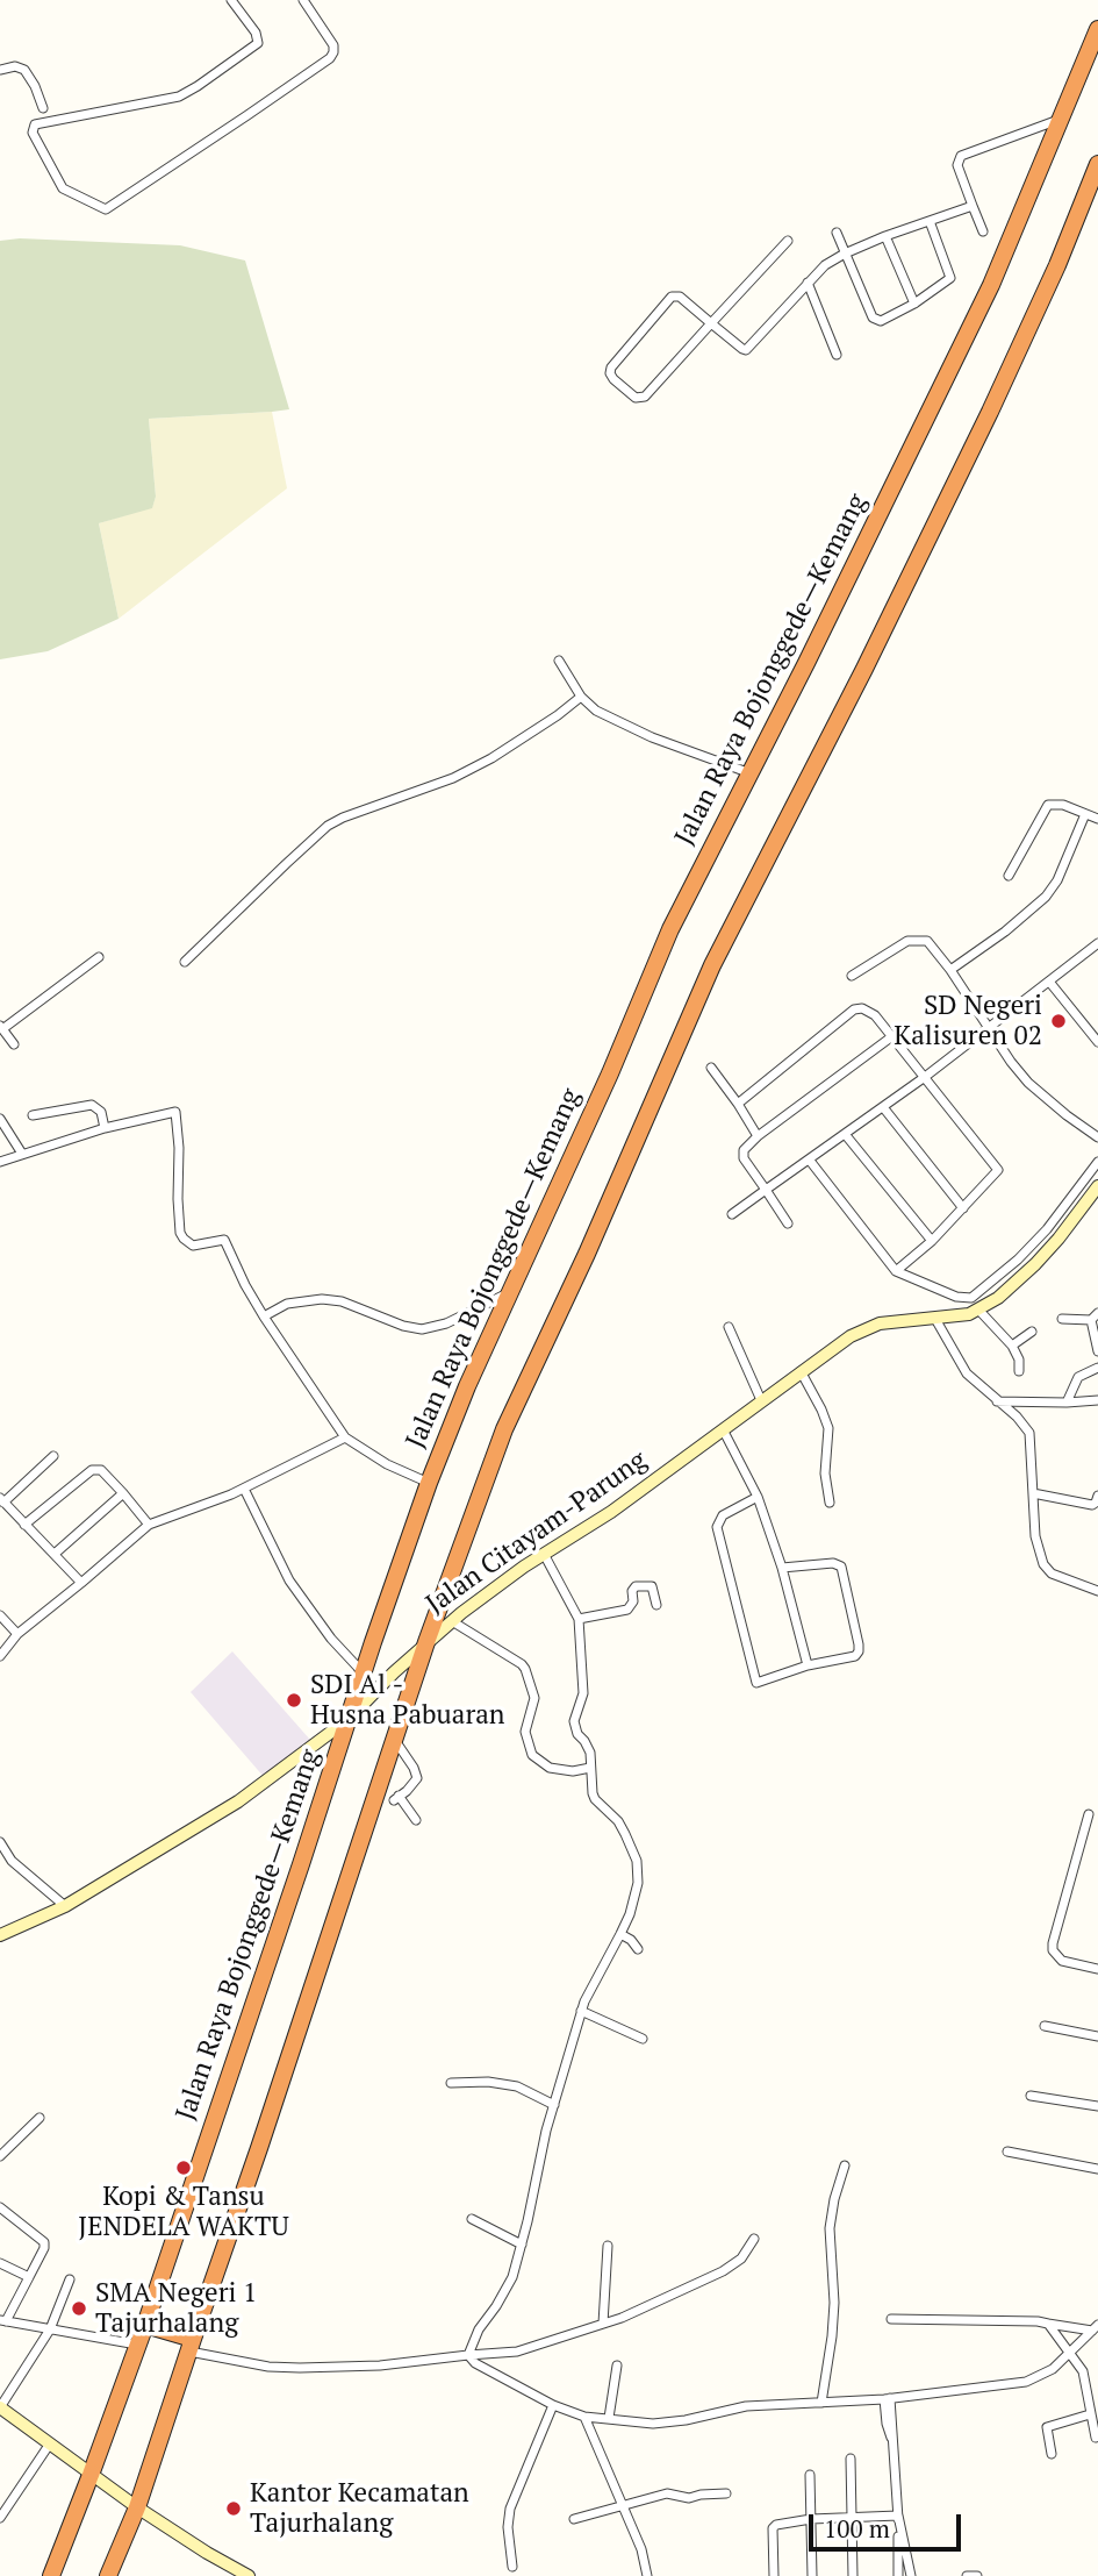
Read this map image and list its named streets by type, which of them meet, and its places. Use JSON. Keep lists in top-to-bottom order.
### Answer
{
  "streets": {
    "highway": ["Jalan Raya Bojonggede—Kemang"],
    "main road": ["Jalan Citayam-Parung"]
  },
  "crossings": [
    ["Jalan Raya Bojonggede—Kemang", "Jalan Citayam-Parung"]
  ],
  "places": [
    "SD Negeri Kalisuren 02",
    "SDI Al - Husna Pabuaran",
    "Kopi & Tansu JENDELA WAKTU",
    "SMA Negeri 1 Tajurhalang",
    "Kantor Kecamatan Tajurhalang"
  ],
  "scale_bar": "100 m"
}
